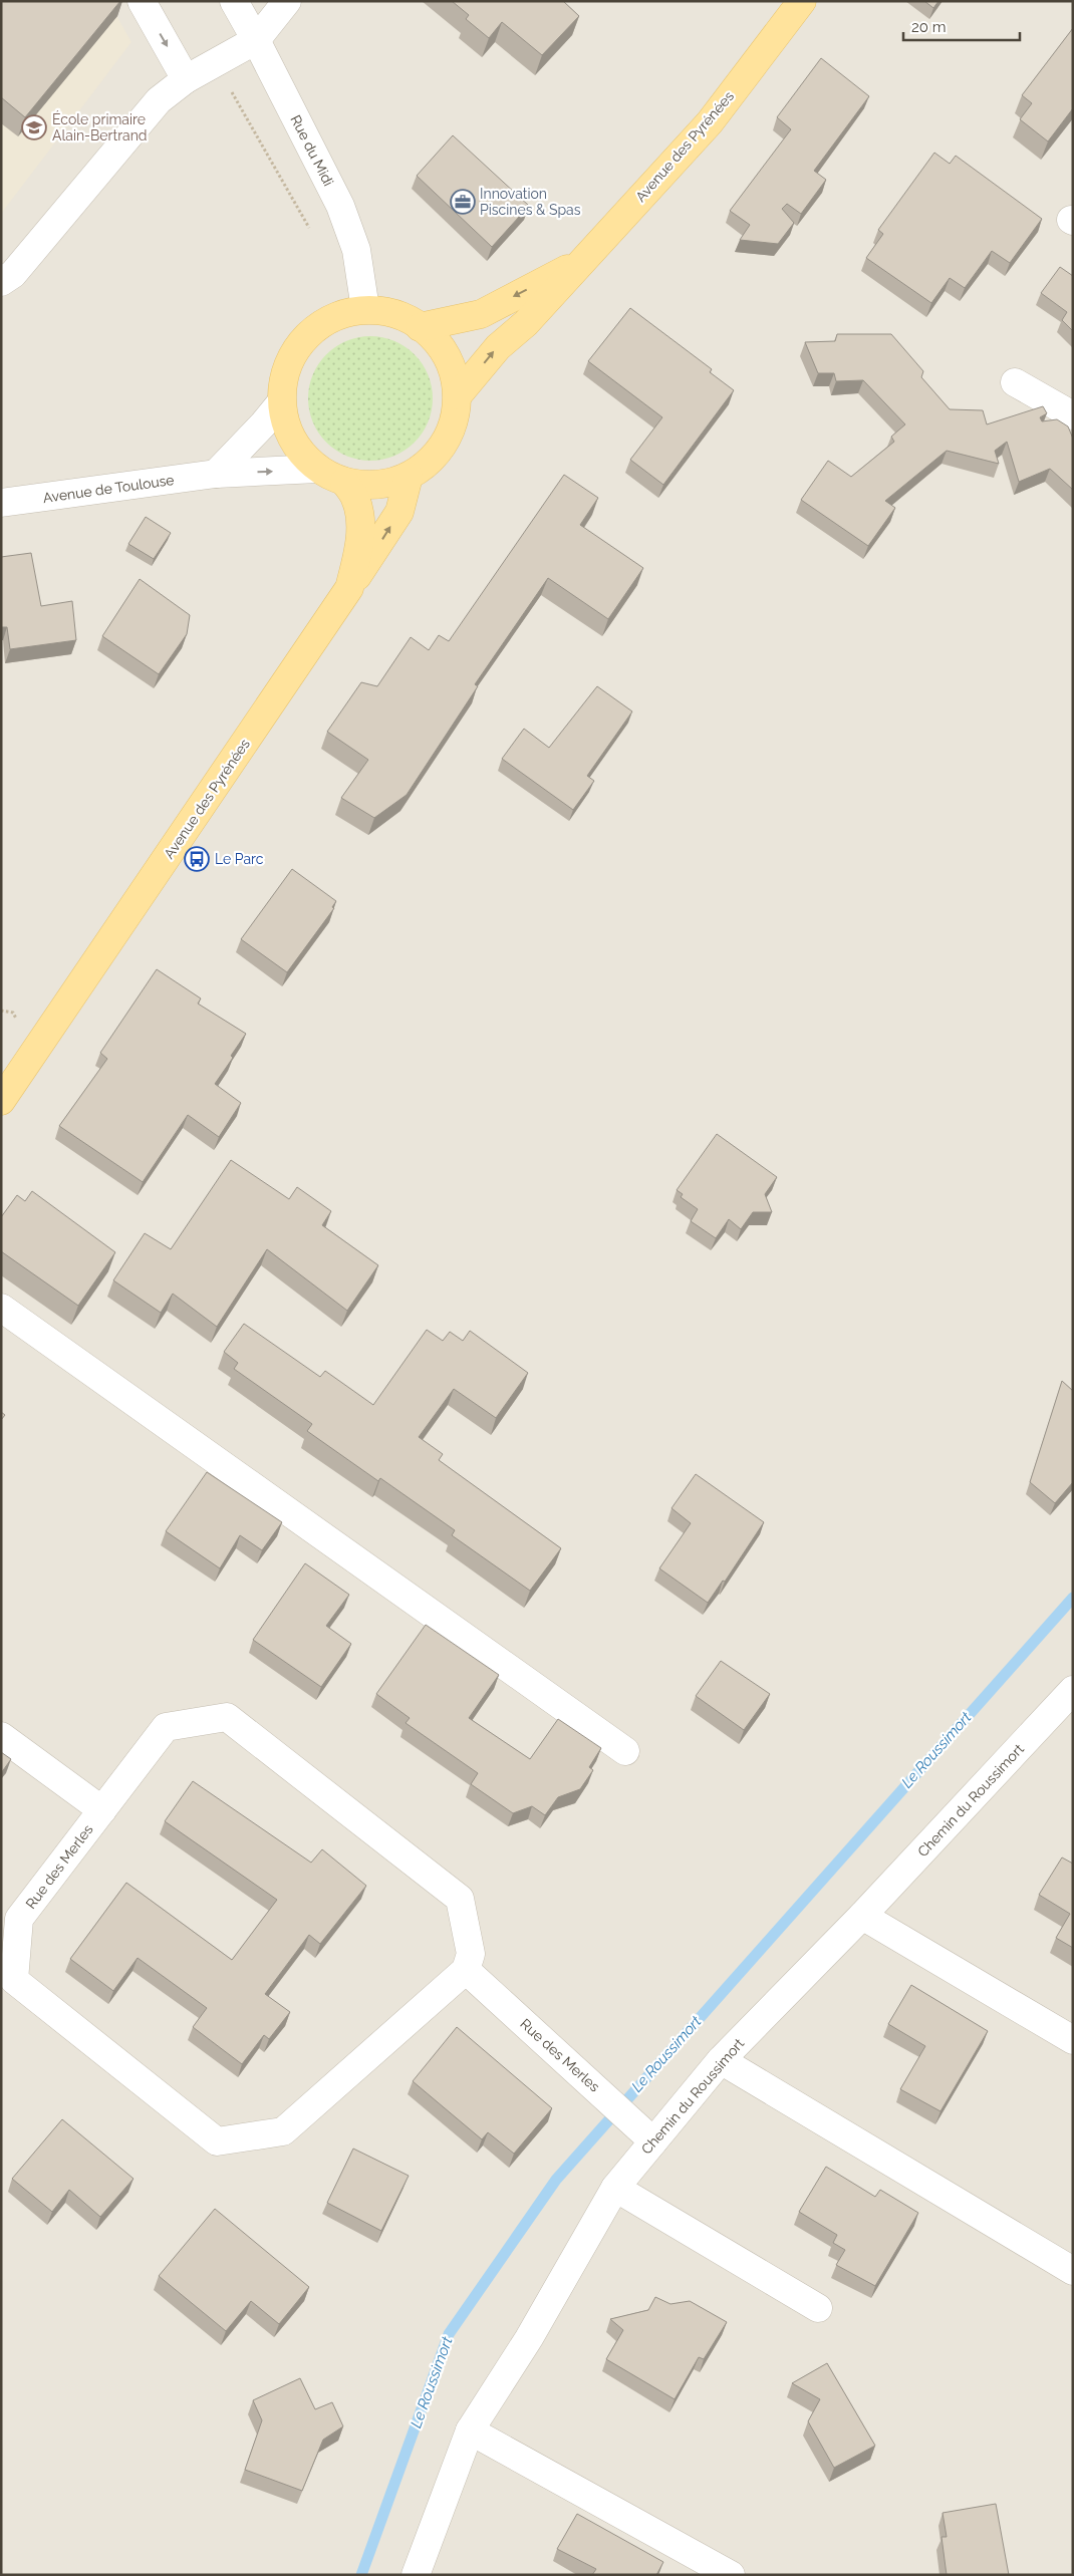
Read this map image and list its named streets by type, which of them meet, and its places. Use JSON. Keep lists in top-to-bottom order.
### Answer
{
  "streets": {
    "main road": ["Avenue des Pyrénées"],
    "street": [
      "Rue du Midi",
      "Avenue de Toulouse",
      "Chemin du Roussimort",
      "Rue des Merles"
    ]
  },
  "crossings": [
    ["Avenue des Pyrénées", "Rue du Midi"],
    ["Avenue des Pyrénées", "Avenue de Toulouse"],
    ["Rue du Midi", "Avenue de Toulouse"],
    ["Chemin du Roussimort", "Rue des Merles"]
  ],
  "water": ["Le Roussimort"],
  "places": {
    "school or university": ["École primaire Alain-Bertrand"],
    "office": ["Innovation Piscines & Spas"],
    "bus stop": ["Le Parc"]
  },
  "scale_bar": "20 m"
}
